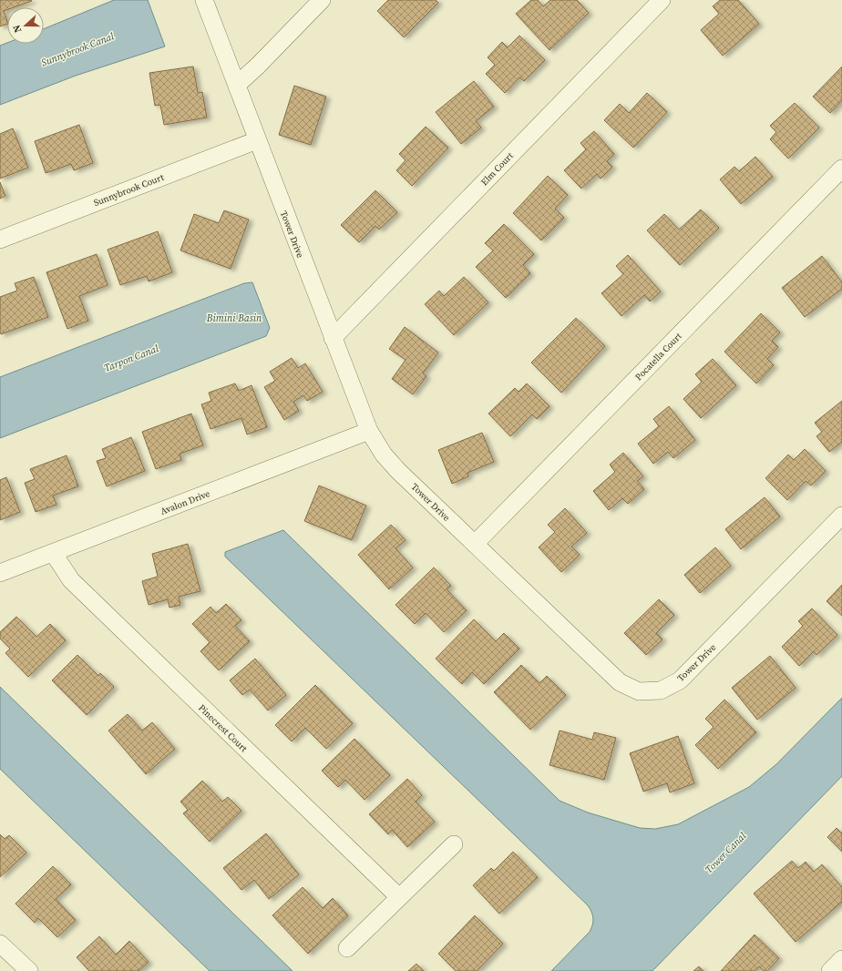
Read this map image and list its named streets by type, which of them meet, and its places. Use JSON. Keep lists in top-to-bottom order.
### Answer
{
  "streets": {
    "street": [
      "Elm Court",
      "Sunnybrook Court",
      "Tower Drive",
      "Pocatella Court",
      "Avalon Drive",
      "Pinecrest Court"
    ]
  },
  "crossings": [
    ["Elm Court", "Tower Drive"],
    ["Sunnybrook Court", "Tower Drive"],
    ["Tower Drive", "Pocatella Court"],
    ["Tower Drive", "Avalon Drive"],
    ["Avalon Drive", "Pinecrest Court"]
  ],
  "water": [
    "Sunnybrook Canal",
    "Bimini Basin",
    "Tarpon Canal",
    "Tower Canal"
  ],
  "north": "left"
}
